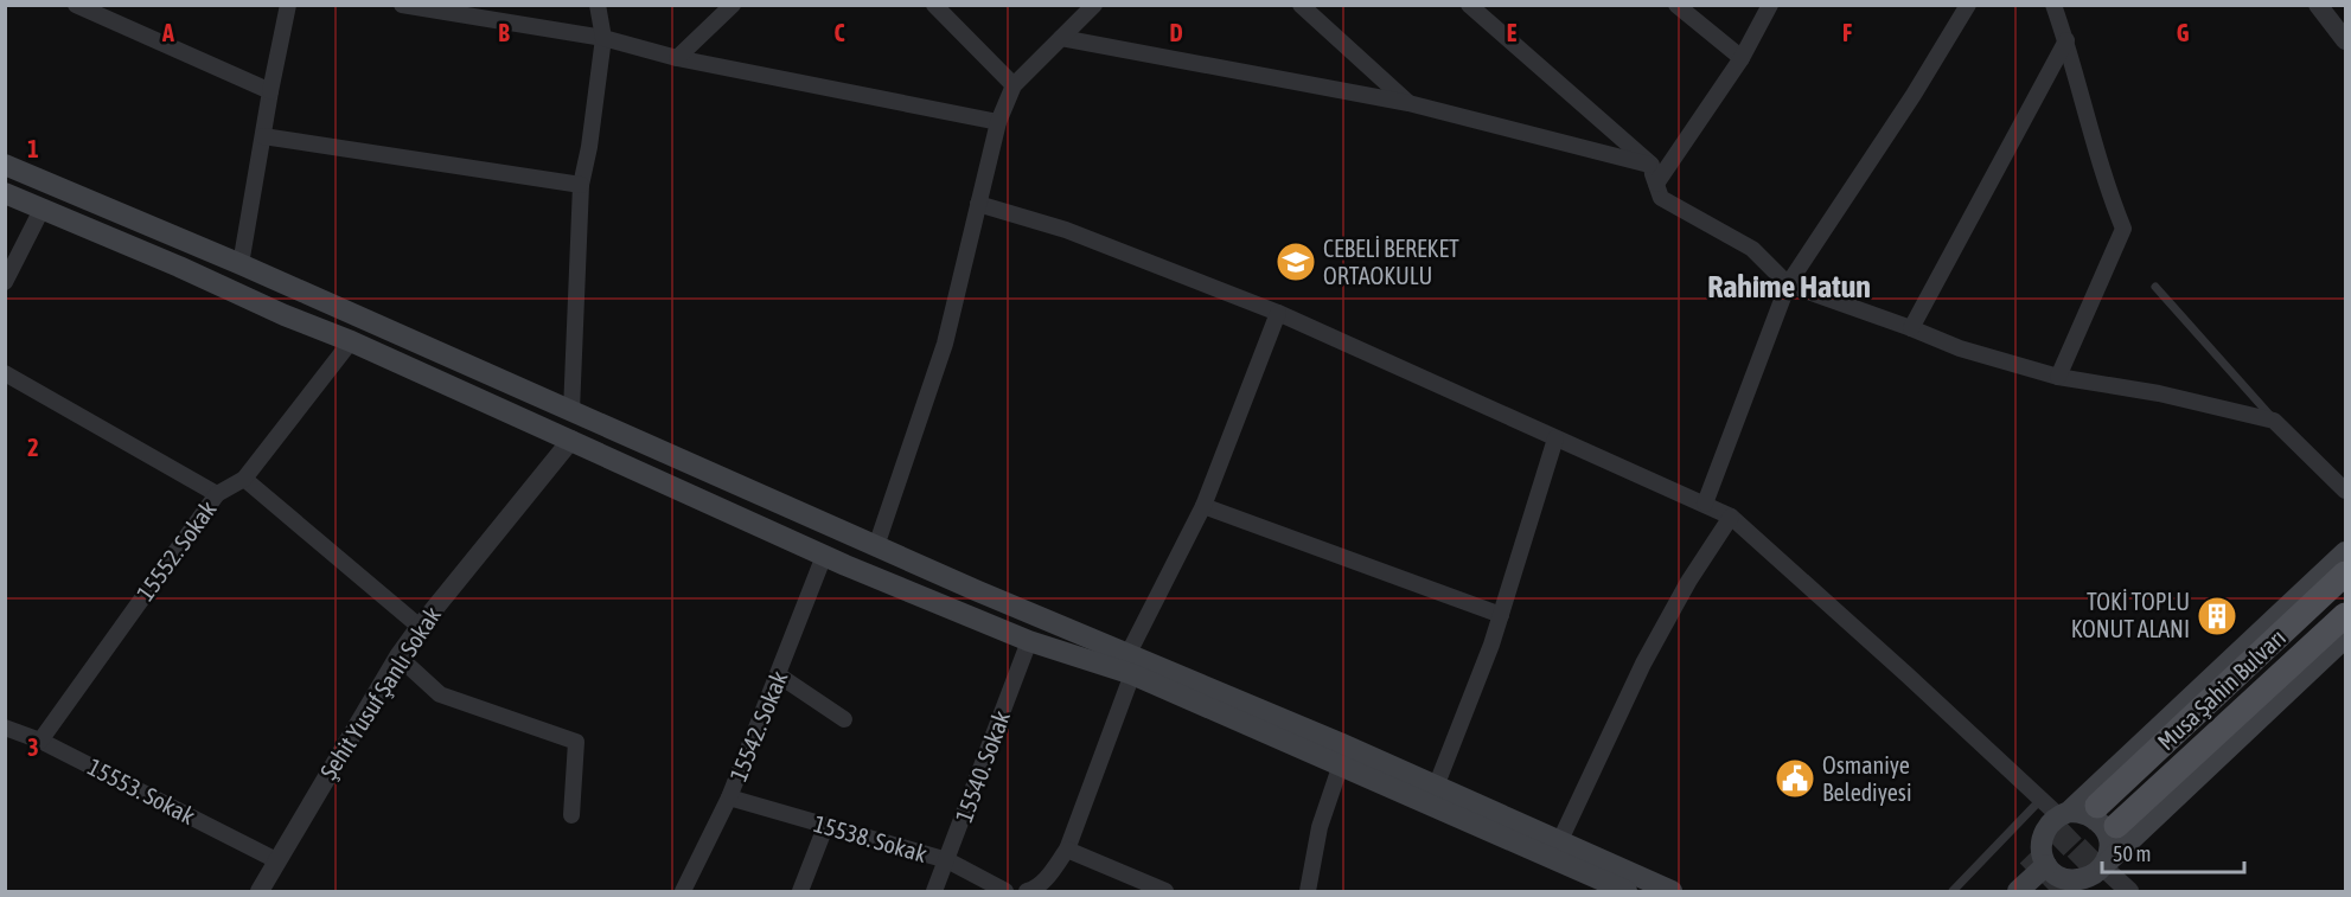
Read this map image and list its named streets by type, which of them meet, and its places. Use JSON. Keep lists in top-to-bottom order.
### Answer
{
  "streets": {
    "main road": ["Musa Şahin Bulvarı"],
    "street": [
      "15552. Sokak",
      "Şehit Yusuf Şanlı Sokak",
      "15542. Sokak",
      "15540. Sokak",
      "15553. Sokak",
      "15538. Sokak"
    ]
  },
  "crossings": [
    ["15552. Sokak", "15553. Sokak"],
    ["Şehit Yusuf Şanlı Sokak", "15553. Sokak"],
    ["15542. Sokak", "15538. Sokak"],
    ["15540. Sokak", "15538. Sokak"]
  ],
  "districts": ["Rahime Hatun"],
  "places": {
    "school or university": ["CEBELİ BEREKET ORTAOKULU"],
    "building": ["TOKİ TOPLU KONUT ALANI"],
    "public building": ["Osmaniye Belediyesi"]
  },
  "scale_bar": "50 m",
  "grid": {
    "columns": [
      "A",
      "B",
      "C",
      "D",
      "E",
      "F",
      "G"
    ],
    "rows": ["1", "2", "3"]
  }
}
